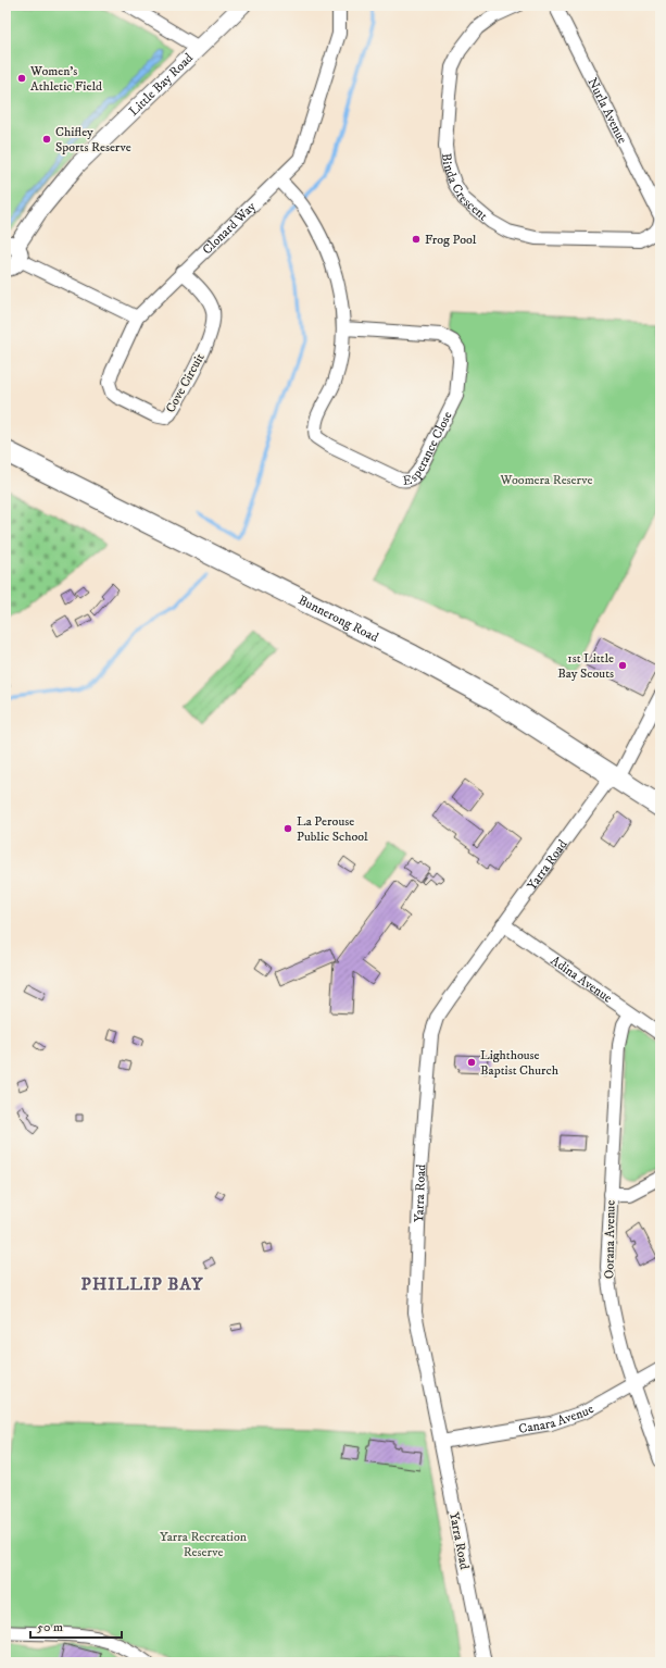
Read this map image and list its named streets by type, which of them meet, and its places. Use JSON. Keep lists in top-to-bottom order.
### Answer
{
  "streets": {
    "main road": ["Bunnerong Road"],
    "street": [
      "Little Bay Road",
      "Nurla Avenue",
      "Binda Crescent",
      "Clonard Way",
      "Cove Circuit",
      "Esperance Close",
      "Yarra Road",
      "Adina Avenue",
      "Oorana Avenue",
      "Canara Avenue"
    ]
  },
  "crossings": [
    ["Clonard Way", "Cove Circuit"],
    ["Clonard Way", "Esperance Close"],
    ["Bunnerong Road", "Yarra Road"],
    ["Yarra Road", "Adina Avenue"],
    ["Yarra Road", "Canara Avenue"],
    ["Adina Avenue", "Oorana Avenue"],
    ["Oorana Avenue", "Canara Avenue"]
  ],
  "districts": ["PHILLIP BAY"],
  "parks": ["Woomera Reserve", "Yarra Recreation Reserve"],
  "places": [
    "Women's Athletic Field",
    "Chifley Sports Reserve",
    "Frog Pool",
    "1st Little Bay Scouts",
    "La Perouse Public School",
    "Lighthouse Baptist Church"
  ],
  "scale_bar": "50 m"
}
